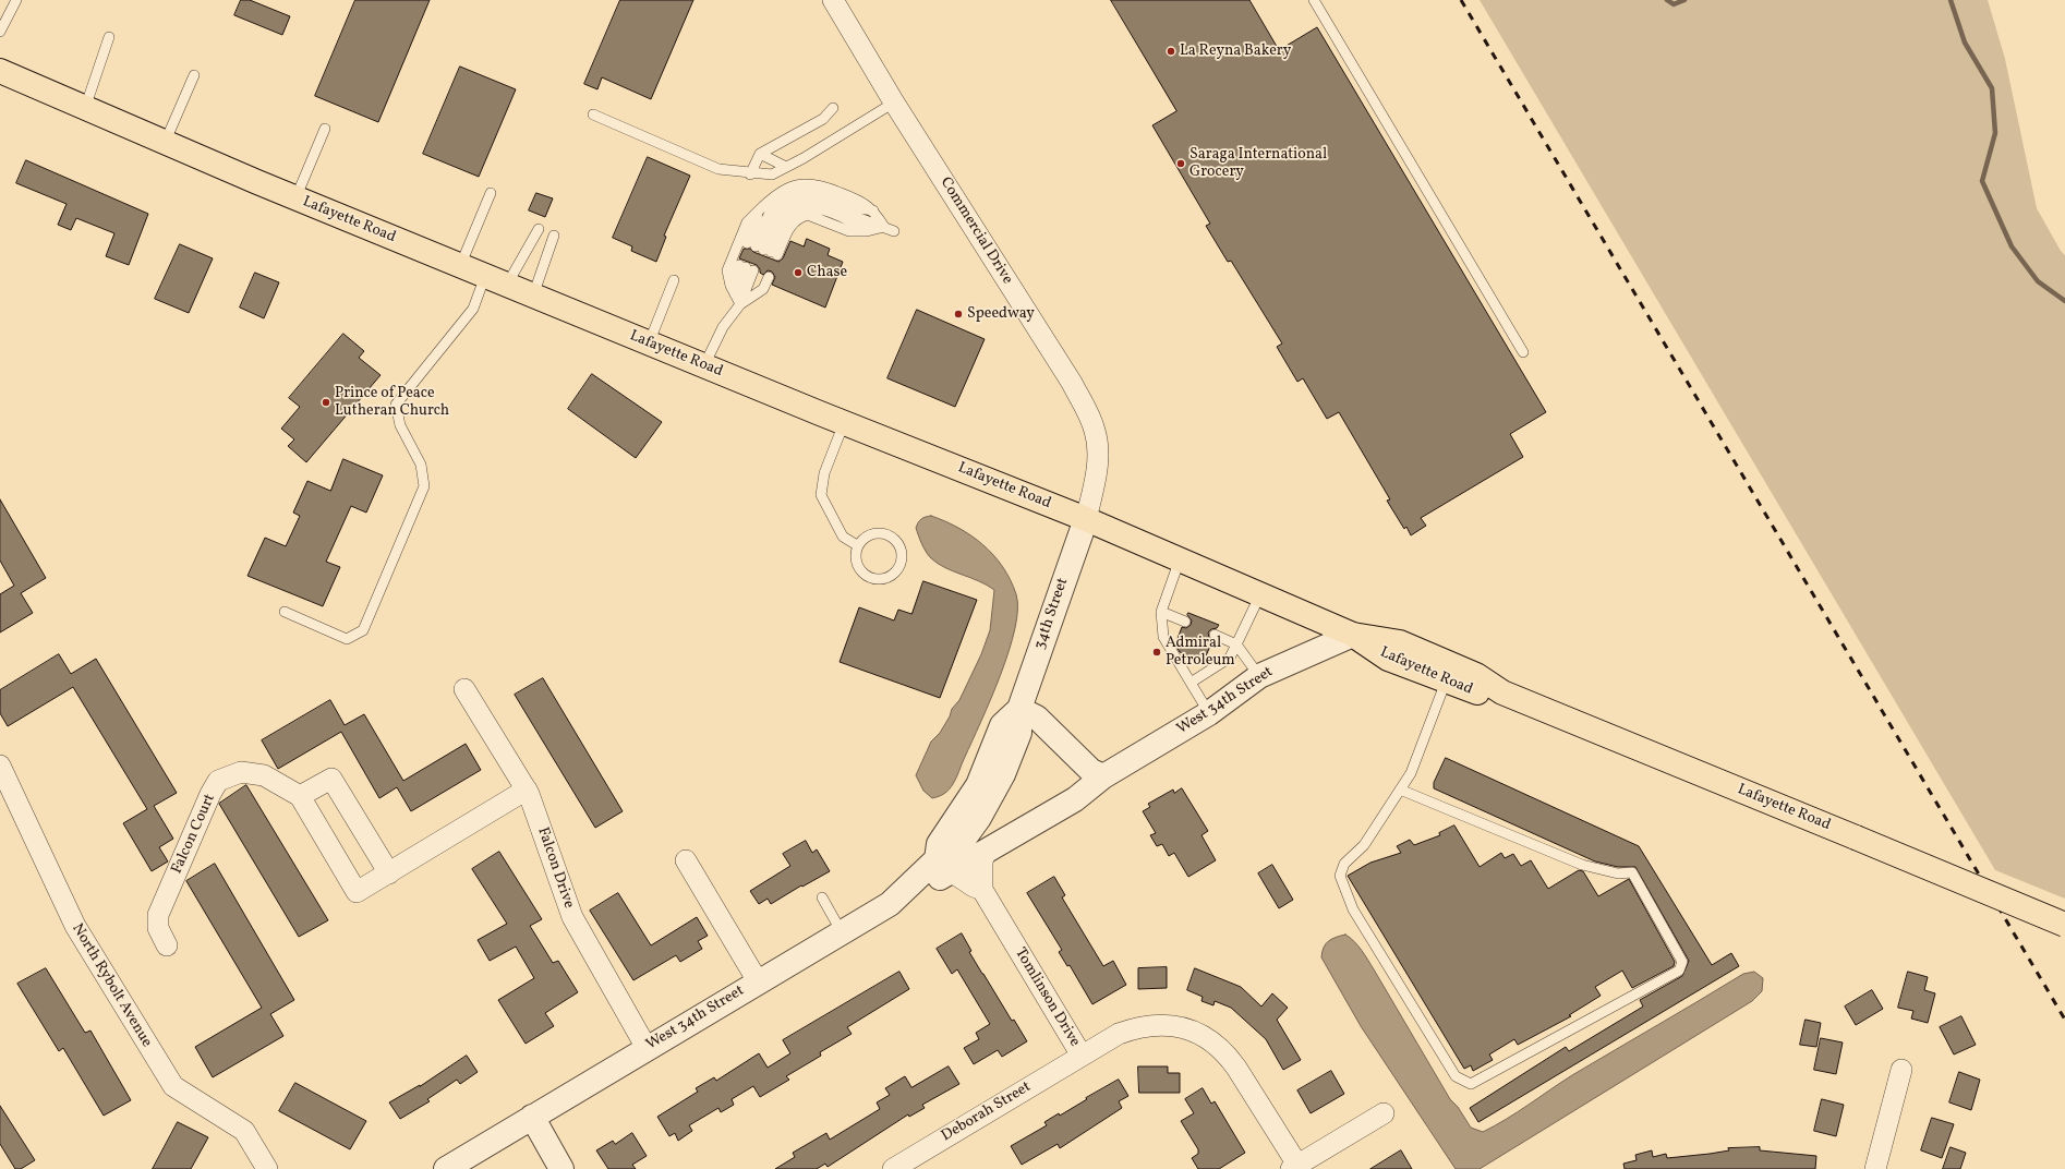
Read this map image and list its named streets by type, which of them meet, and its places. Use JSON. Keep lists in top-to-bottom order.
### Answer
{
  "streets": {
    "main road": ["Lafayette Road"],
    "street": [
      "Commercial Drive",
      "34th Street",
      "West 34th Street",
      "Falcon Court",
      "Falcon Drive",
      "North Rybolt Avenue",
      "Tomlinson Drive",
      "Deborah Street"
    ]
  },
  "crossings": [
    ["Lafayette Road", "Commercial Drive"],
    ["Lafayette Road", "34th Street"],
    ["Lafayette Road", "West 34th Street"],
    ["Commercial Drive", "34th Street"],
    ["West 34th Street", "Falcon Drive"],
    ["Falcon Court", "Falcon Drive"],
    ["Tomlinson Drive", "Deborah Street"]
  ],
  "places": [
    "La Reyna Bakery",
    "Saraga International Grocery",
    "Chase",
    "Speedway",
    "Prince of Peace Lutheran Church",
    "Admiral Petroleum"
  ]
}
